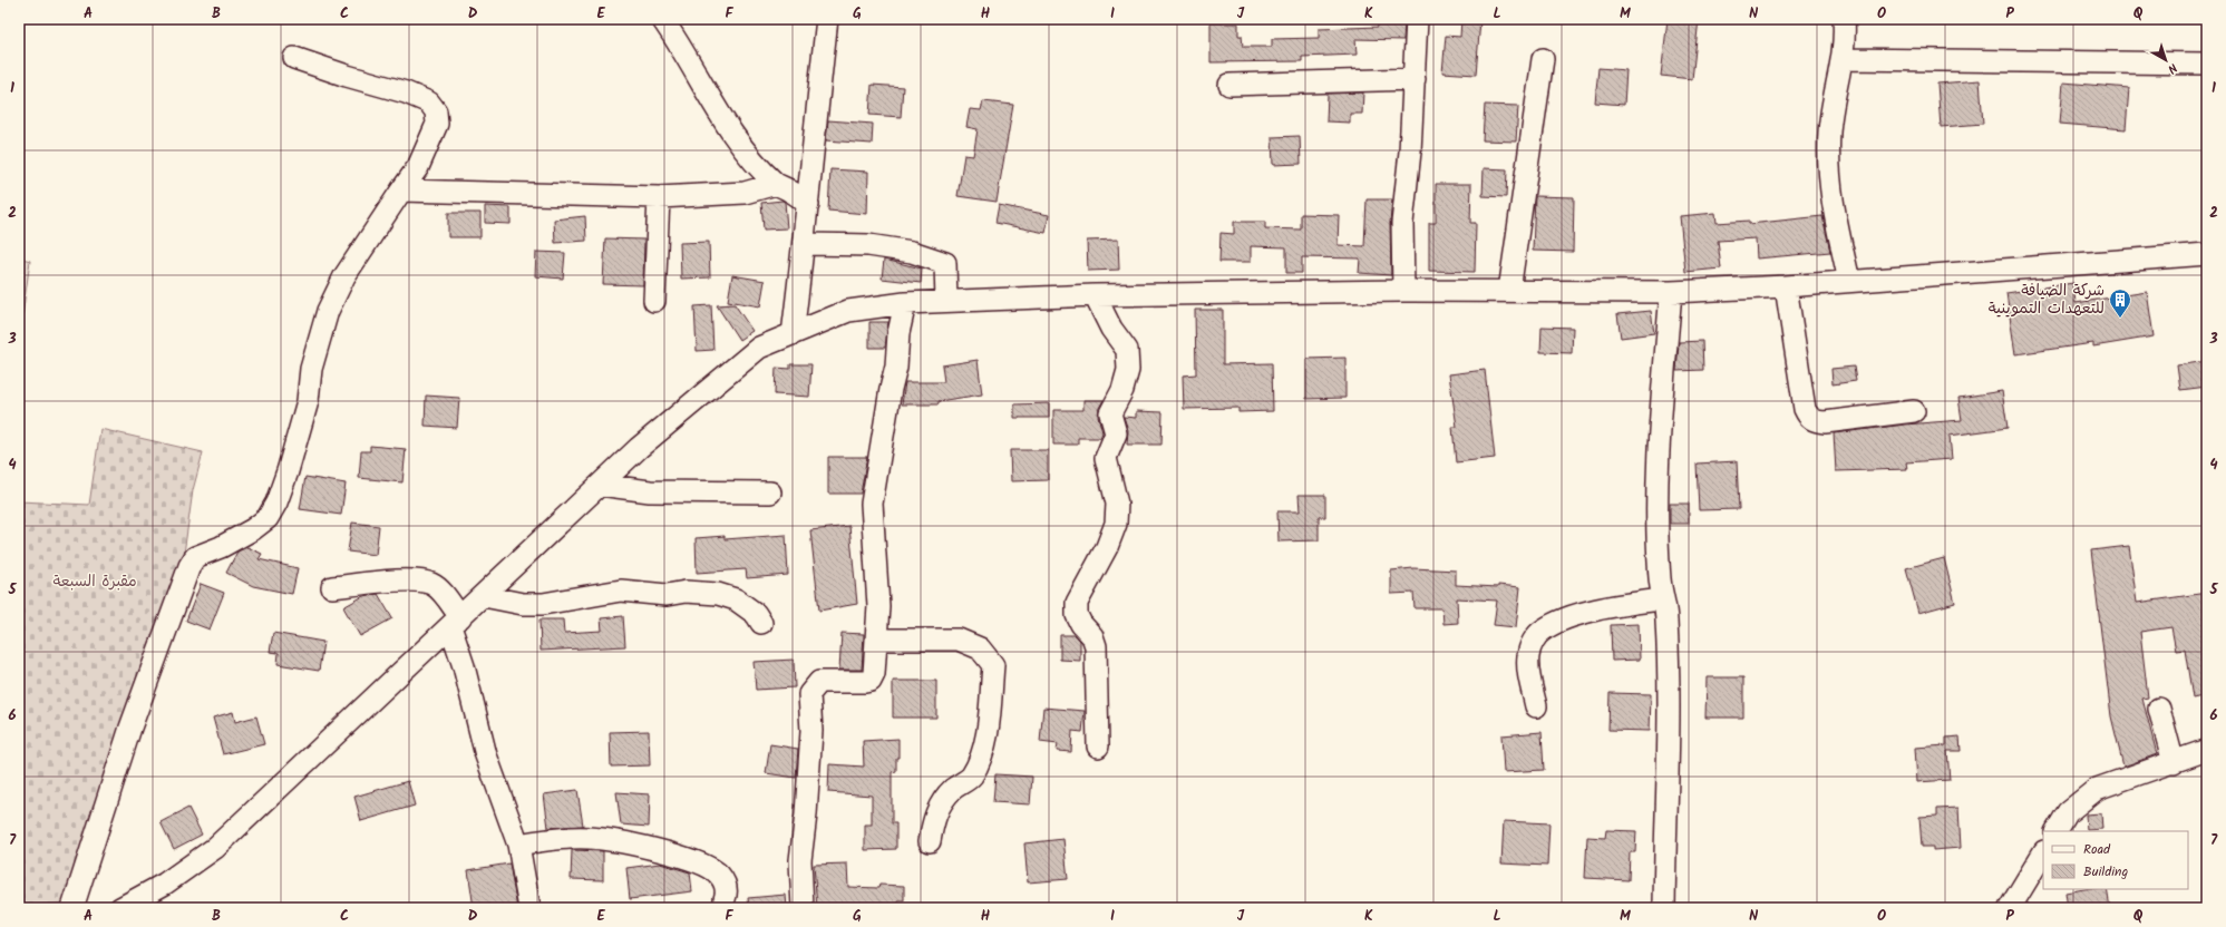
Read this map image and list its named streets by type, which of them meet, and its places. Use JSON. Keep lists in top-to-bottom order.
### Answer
{
  "parks": ["مقبرة السبعة"],
  "places": {
    "building": ["شركة الضيافة للتعهدات التموينية"]
  },
  "legend": ["Road", "Building"],
  "north": "bottom right",
  "grid": {
    "columns": [
      "A",
      "B",
      "C",
      "D",
      "E",
      "F",
      "G",
      "H",
      "I",
      "J",
      "K",
      "L",
      "M",
      "N",
      "O",
      "P",
      "Q"
    ],
    "rows": [
      "1",
      "2",
      "3",
      "4",
      "5",
      "6",
      "7"
    ]
  }
}
